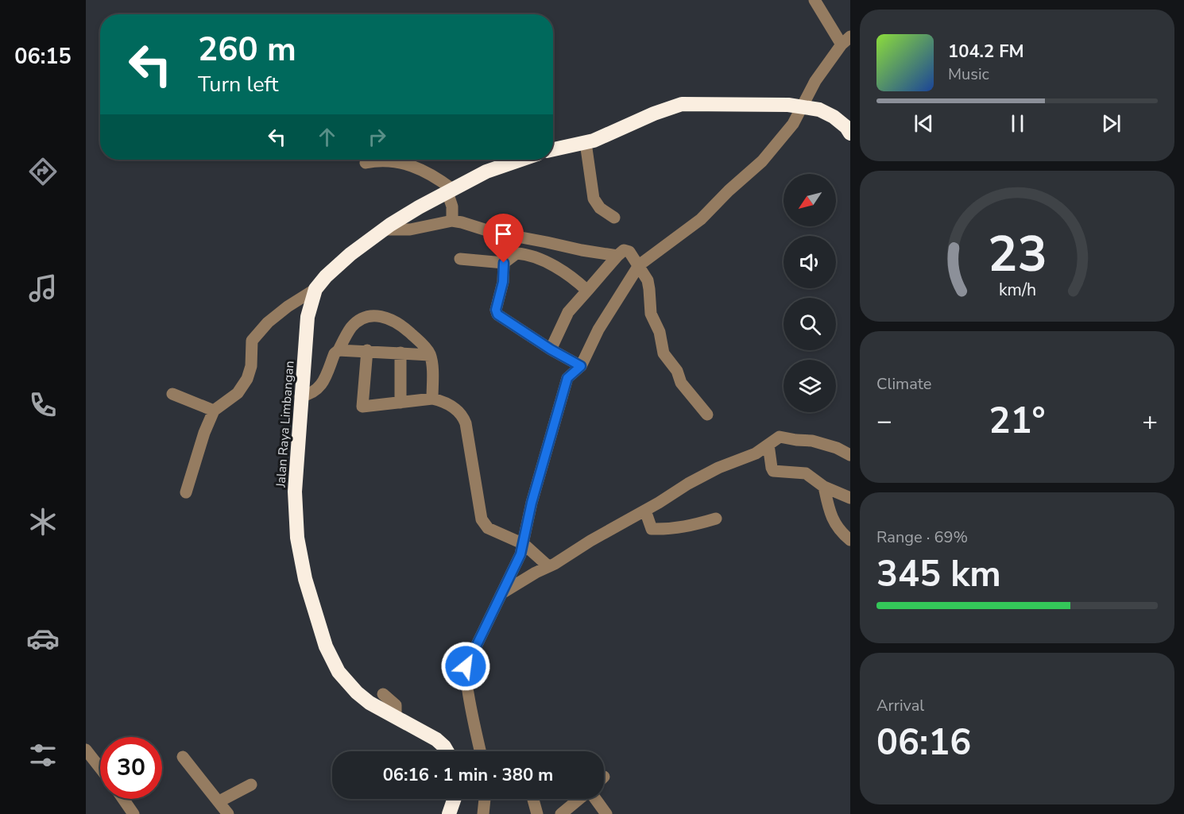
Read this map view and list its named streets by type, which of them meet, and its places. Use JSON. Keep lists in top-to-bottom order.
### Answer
{
  "streets": {
    "highway": ["Jalan Raya Limbangan"]
  },
  "north": "bottom left",
  "page": {
    "tabs": "06:15",
    "turn": ["260 m", "Turn left"],
    "song": ["104.2 FM", "Music"],
    "tile": [
      "Climate",
      ["Range · 69%", "345 km"],
      ["Arrival", "06:16"]
    ],
    "heat": ["−", "21°", "+"],
    "limit": "30",
    "trip": "06:16 · 1 min · 380 m",
    "gauge": ["23", "km/h"]
  }
}
